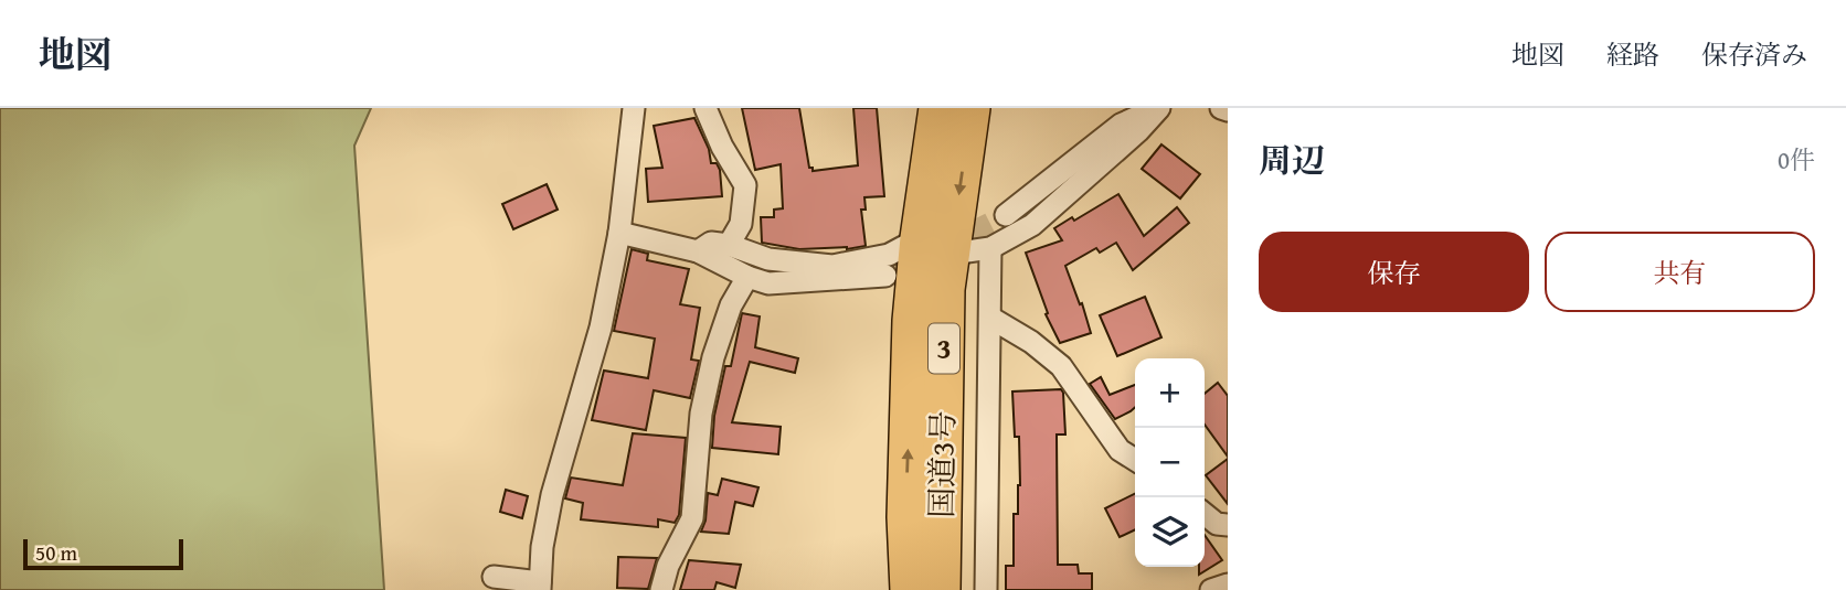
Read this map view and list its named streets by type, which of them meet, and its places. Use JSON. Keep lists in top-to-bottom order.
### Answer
{
  "streets": {
    "highway": ["3", "国道3号"]
  },
  "scale_bar": "50 m",
  "page": {
    "header": "地図",
    "nav": ["地図", "経路", "保存済み"],
    "heading": ["周辺", "0件"],
    "buttons": ["保存", "共有"],
    "map_buttons": ["+", "−"],
    "scale": "50 m"
  }
}
